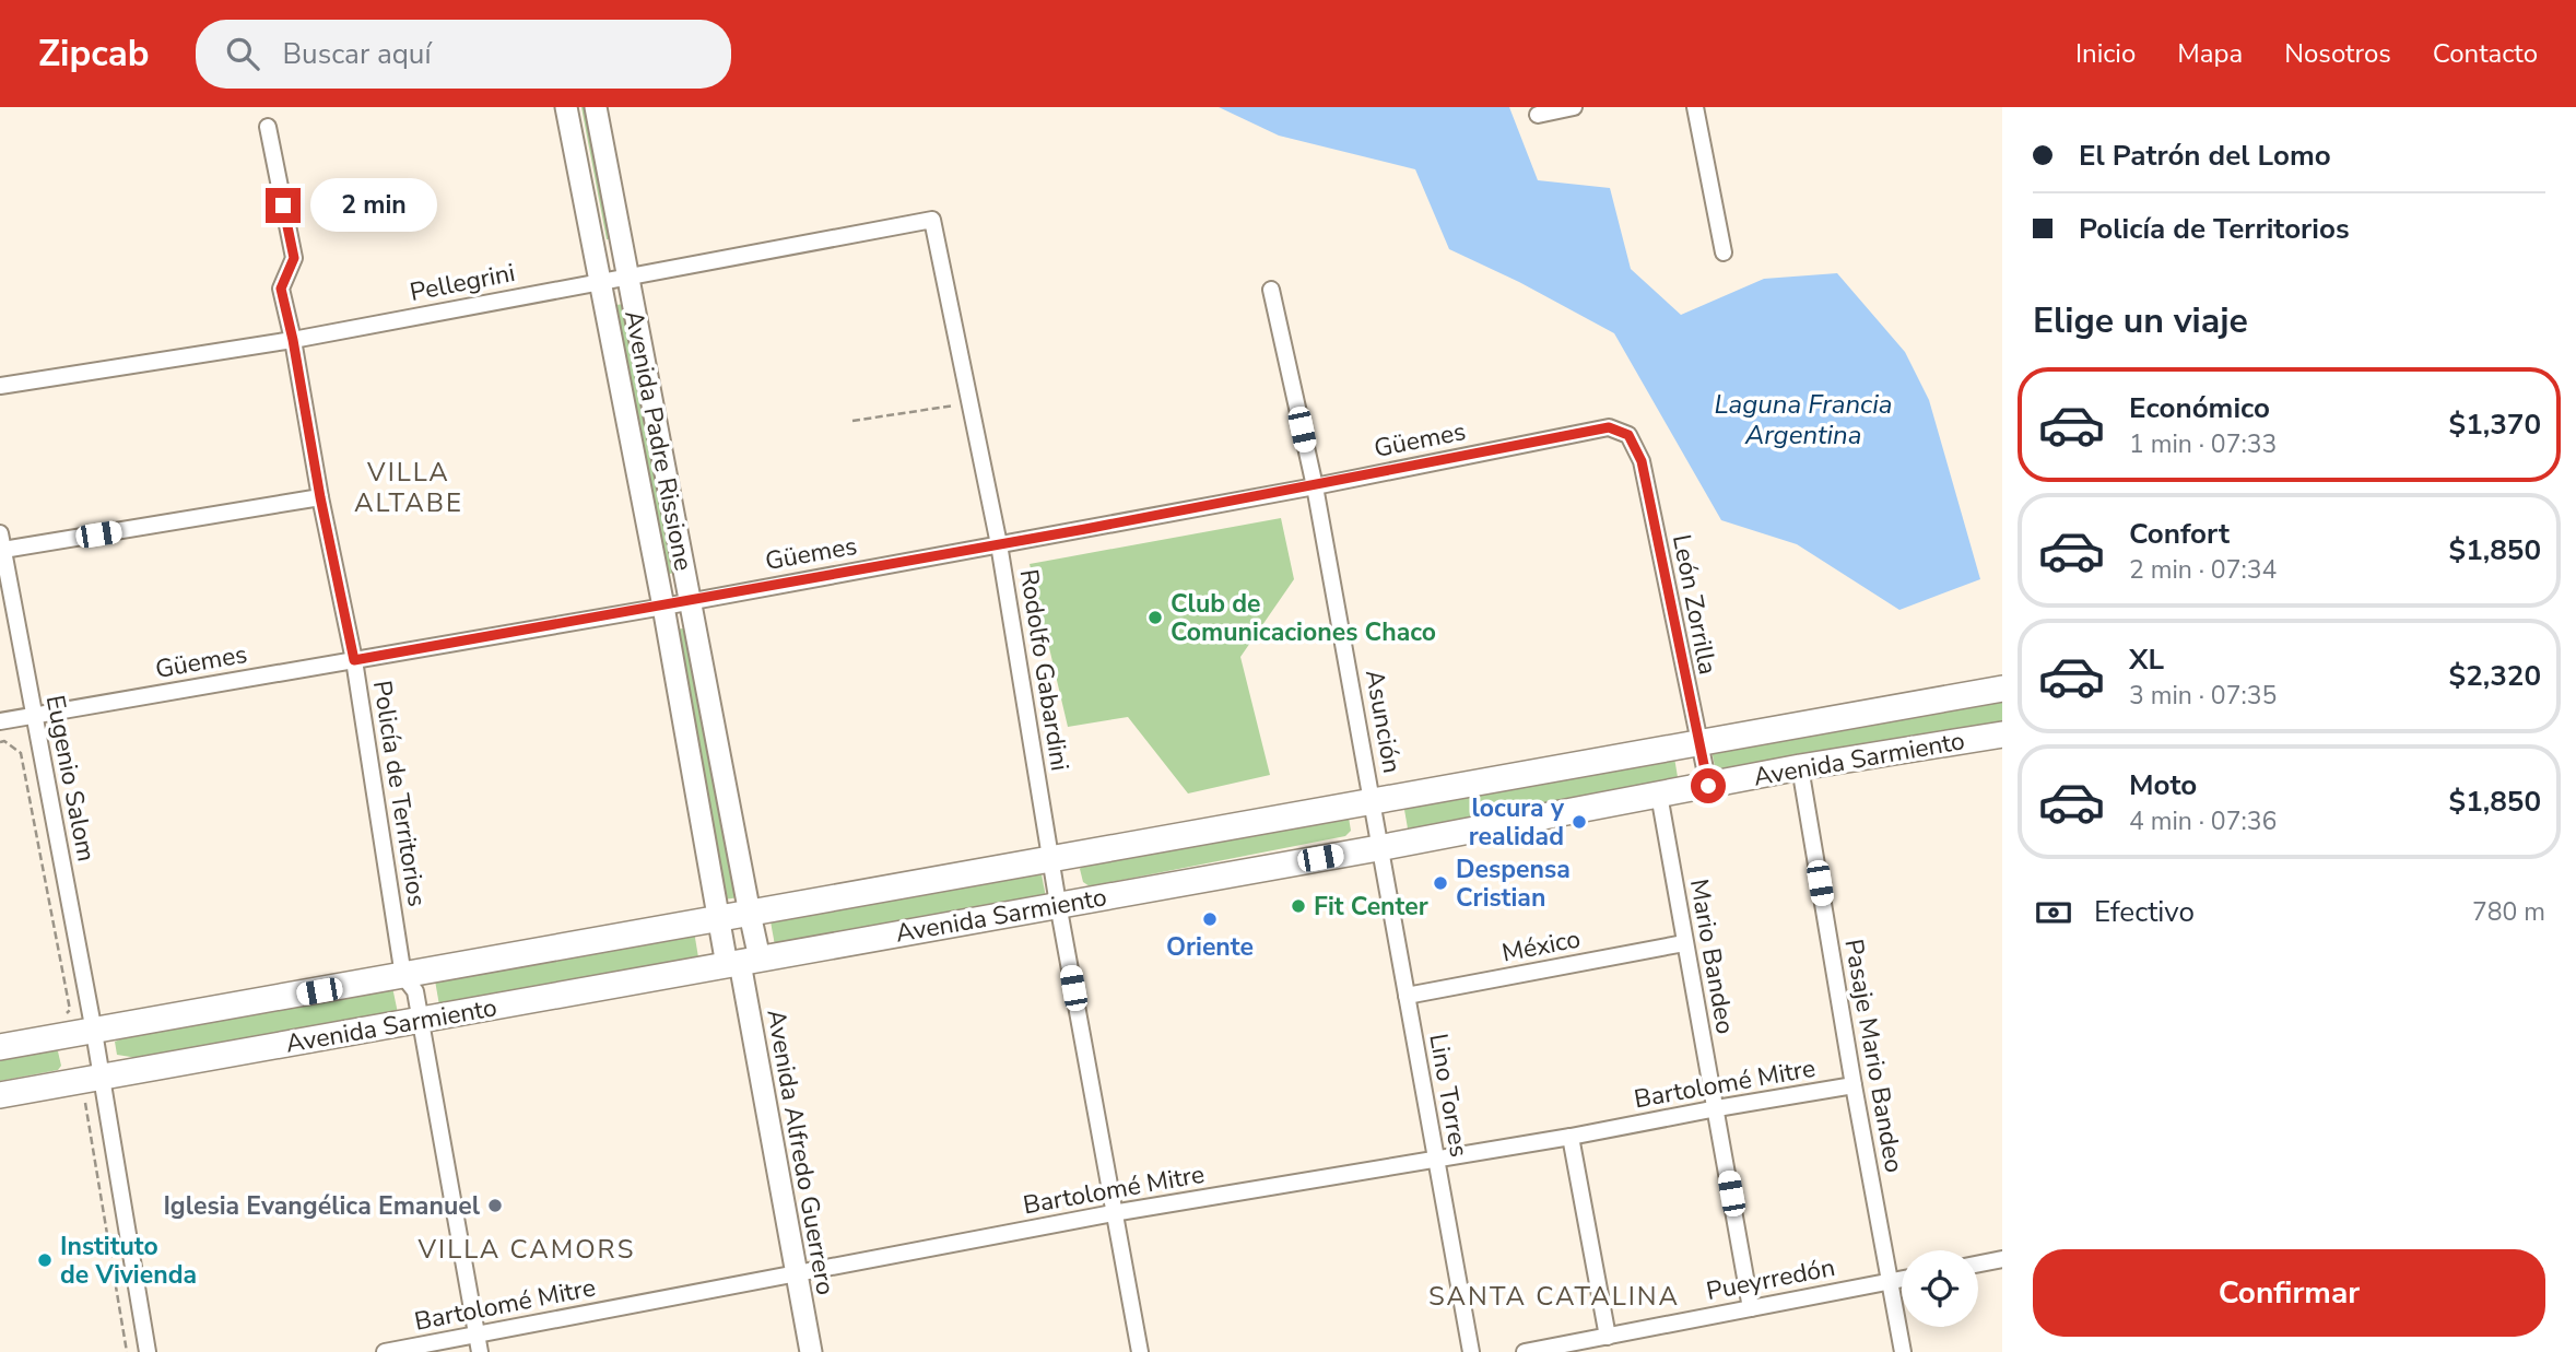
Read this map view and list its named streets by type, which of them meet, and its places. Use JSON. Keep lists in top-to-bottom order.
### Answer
{
  "streets": {
    "main road": ["Avenida Padre Rissione", "Avenida Sarmiento", "Avenida Alfredo Guerrero"],
    "street": [
      "Pellegrini",
      "Güemes",
      "León Zorrilla",
      "Rodolfo Gabardini",
      "Asunción",
      "Eugenio Salom",
      "Policía de Territorios",
      "México",
      "Mario Bandeo",
      "Pasaje Mario Bandeo",
      "Bartolomé Mitre",
      "Lino Torres",
      "Pueyrredón"
    ]
  },
  "crossings": [
    ["Pellegrini", "Avenida Padre Rissione"],
    ["Pellegrini", "Rodolfo Gabardini"],
    ["Pellegrini", "Policía de Territorios"],
    ["Güemes", "Avenida Padre Rissione"],
    ["Güemes", "León Zorrilla"],
    ["Güemes", "Rodolfo Gabardini"],
    ["Güemes", "Asunción"],
    ["Güemes", "Eugenio Salom"],
    ["Güemes", "Policía de Territorios"],
    ["Avenida Padre Rissione", "Avenida Sarmiento"],
    ["Avenida Padre Rissione", "Avenida Alfredo Guerrero"],
    ["León Zorrilla", "Avenida Sarmiento"],
    ["Rodolfo Gabardini", "Avenida Sarmiento"],
    ["Rodolfo Gabardini", "Bartolomé Mitre"],
    ["Asunción", "Avenida Sarmiento"],
    ["Asunción", "Lino Torres"],
    ["Avenida Sarmiento", "Eugenio Salom"],
    ["Avenida Sarmiento", "Policía de Territorios"],
    ["Avenida Sarmiento", "Mario Bandeo"],
    ["Avenida Sarmiento", "Pasaje Mario Bandeo"],
    ["Avenida Sarmiento", "Lino Torres"],
    ["Avenida Sarmiento", "Avenida Alfredo Guerrero"],
    ["Policía de Territorios", "Bartolomé Mitre"],
    ["México", "Mario Bandeo"],
    ["México", "Lino Torres"],
    ["Mario Bandeo", "Bartolomé Mitre"],
    ["Mario Bandeo", "Pueyrredón"],
    ["Pasaje Mario Bandeo", "Bartolomé Mitre"],
    ["Pasaje Mario Bandeo", "Pueyrredón"],
    ["Bartolomé Mitre", "Lino Torres"],
    ["Bartolomé Mitre", "Avenida Alfredo Guerrero"]
  ],
  "districts": ["VILLA ALTABE", "VILLA CAMORS", "SANTA CATALINA"],
  "water": ["Laguna Francia Argentina"],
  "places": [
    "Club de Comunicaciones Chaco",
    "locura y realidad",
    "Despensa Cristian",
    "Fit Center",
    "Oriente",
    "Iglesia Evangélica Emanuel",
    "Instituto de Vivienda"
  ],
  "page": {
    "header": "Zipcab",
    "search": "Buscar aquí",
    "nav": [
      "Inicio",
      "Mapa",
      "Nosotros",
      "Contacto"
    ],
    "banner": ["El Patrón del Lomo", "Policía de Territorios"],
    "bubble": "2 min",
    "heading": "Elige un viaje",
    "list": [
      {
        "name": "Económico",
        "note": "1 min · 07:33",
        "value": "$1,370"
      },
      {
        "name": "Confort",
        "note": "2 min · 07:34",
        "value": "$1,850"
      },
      {
        "name": "XL",
        "note": "3 min · 07:35",
        "value": "$2,320"
      },
      {
        "name": "Moto",
        "note": "4 min · 07:36",
        "value": "$1,850"
      }
    ],
    "pay": ["Efectivo", "780 m"],
    "buttons": "Confirmar"
  }
}
